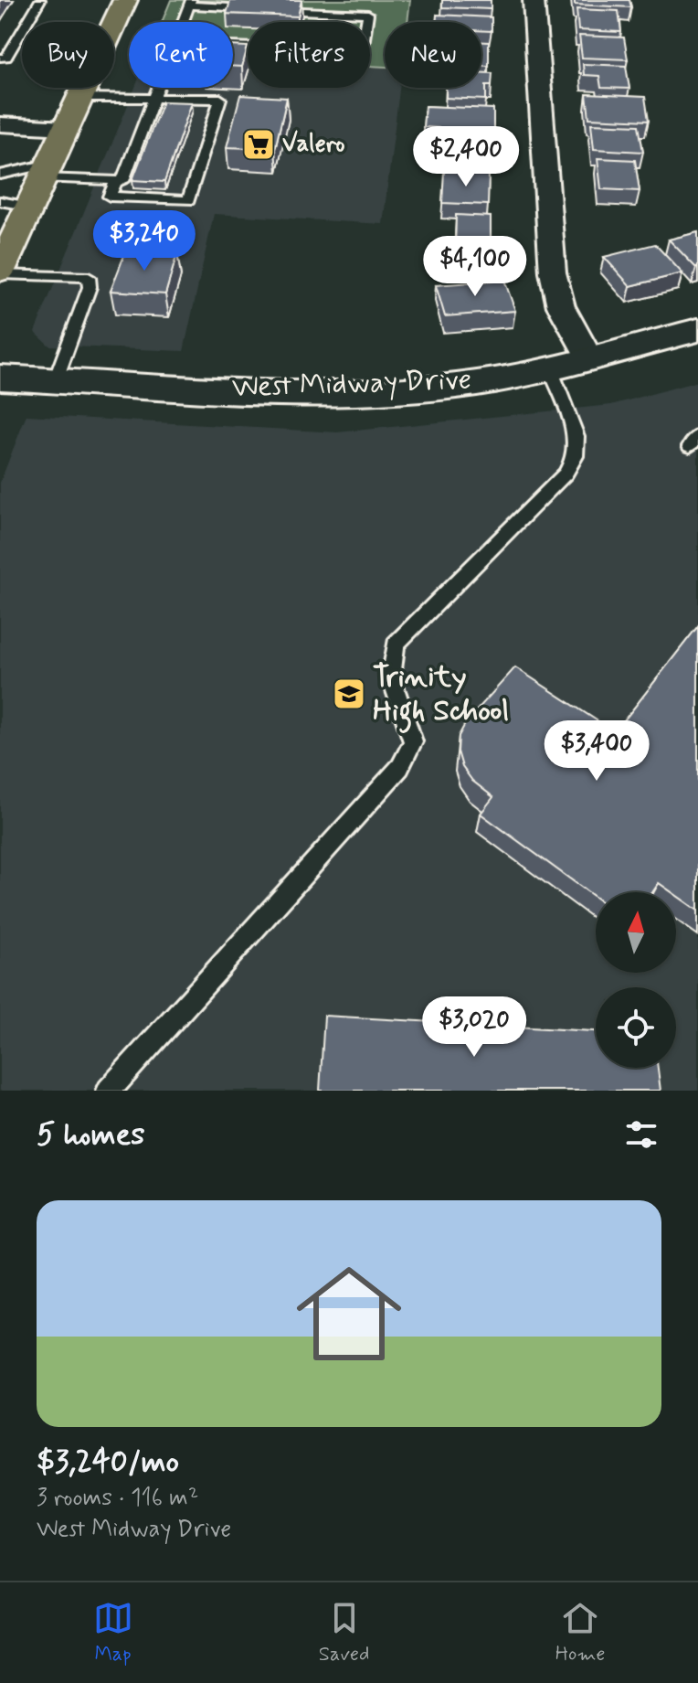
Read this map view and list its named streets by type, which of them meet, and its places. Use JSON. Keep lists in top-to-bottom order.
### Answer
{
  "streets": {
    "street": ["West Midway Drive"]
  },
  "places": {
    "supermarket": ["Valero"],
    "school or university": ["Trinity High School"]
  },
  "north": "top",
  "page": {
    "chip": [
      "Buy",
      "Rent",
      "Filters",
      "New"
    ],
    "price": [
      "$2,400",
      "$3,240",
      "$4,100",
      "$3,400",
      "$3,020"
    ],
    "heading": "5 homes",
    "list": [
      {
        "name": "$3,240/mo",
        "note": "3 rooms · 116 m² · West Midway Drive"
      }
    ],
    "tabs": ["Map", "Saved", "Home"]
  }
}
